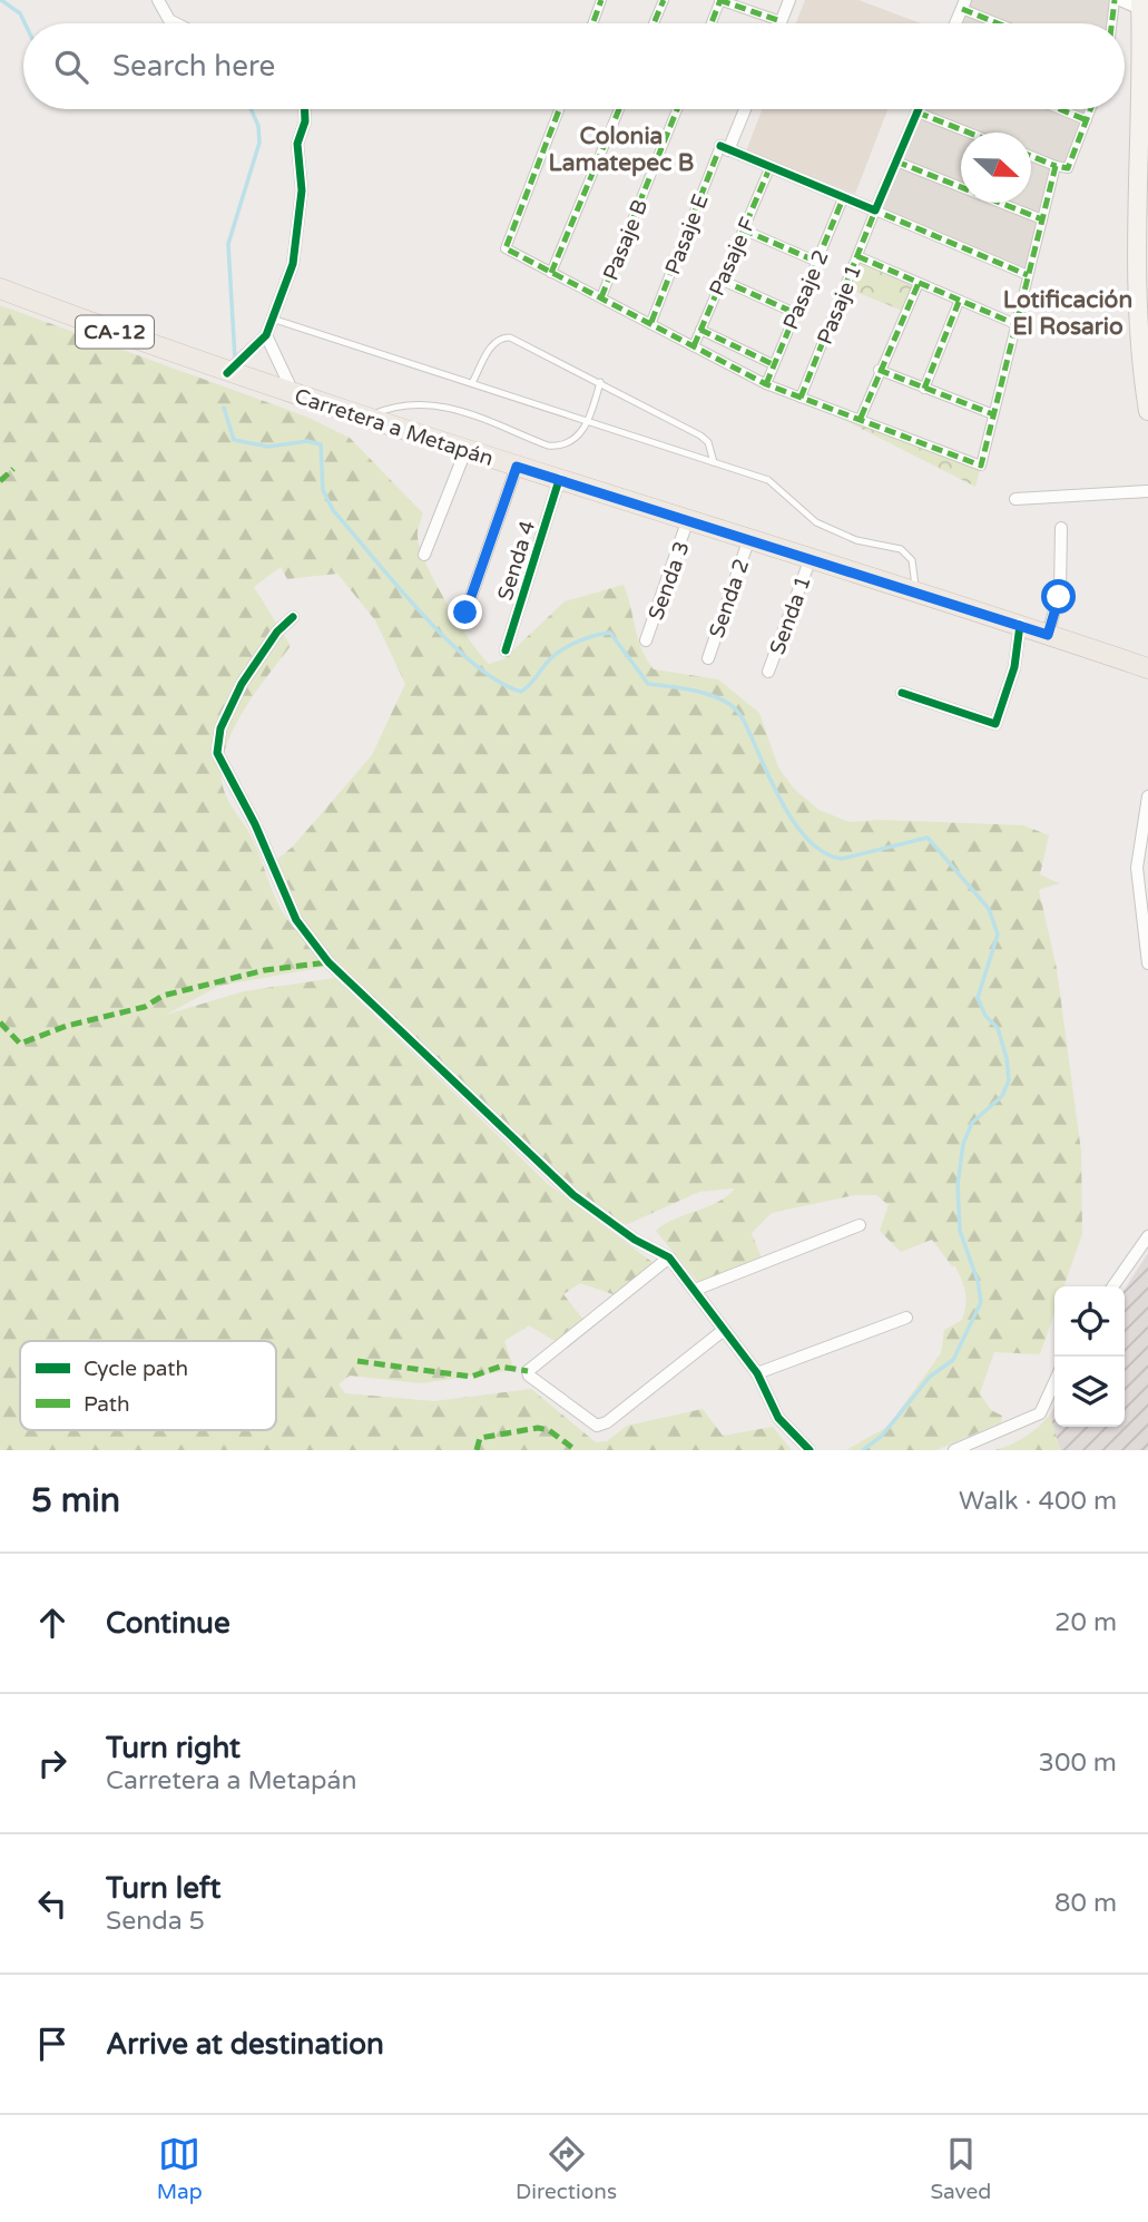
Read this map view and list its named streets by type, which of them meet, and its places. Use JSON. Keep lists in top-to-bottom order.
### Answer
{
  "streets": {
    "main road": ["CA-12", "Carretera a Metapán"],
    "street": [
      "Pasaje E",
      "Pasaje B",
      "Pasaje F",
      "Pasaje 2",
      "Pasaje 1",
      "Senda 4",
      "Senda 3",
      "Senda 2",
      "Senda 1"
    ]
  },
  "crossings": [
    ["Carretera a Metapán", "Senda 4"],
    ["Carretera a Metapán", "Senda 3"],
    ["Carretera a Metapán", "Senda 2"],
    ["Carretera a Metapán", "Senda 1"]
  ],
  "districts": ["Colonia Lamatepec B", "Lotificación El Rosario"],
  "legend": ["Cycle path", "Path"],
  "north": "right",
  "page": {
    "search": "Search here",
    "heading": ["5 min", "Walk · 400 m"],
    "list": [
      ["Continue", "20 m"],
      ["Turn right", "Carretera a Metapán", "300 m"],
      ["Turn left", "Senda 5", "80 m"],
      "Arrive at destination"
    ],
    "nav": ["Map", "Directions", "Saved"]
  }
}
